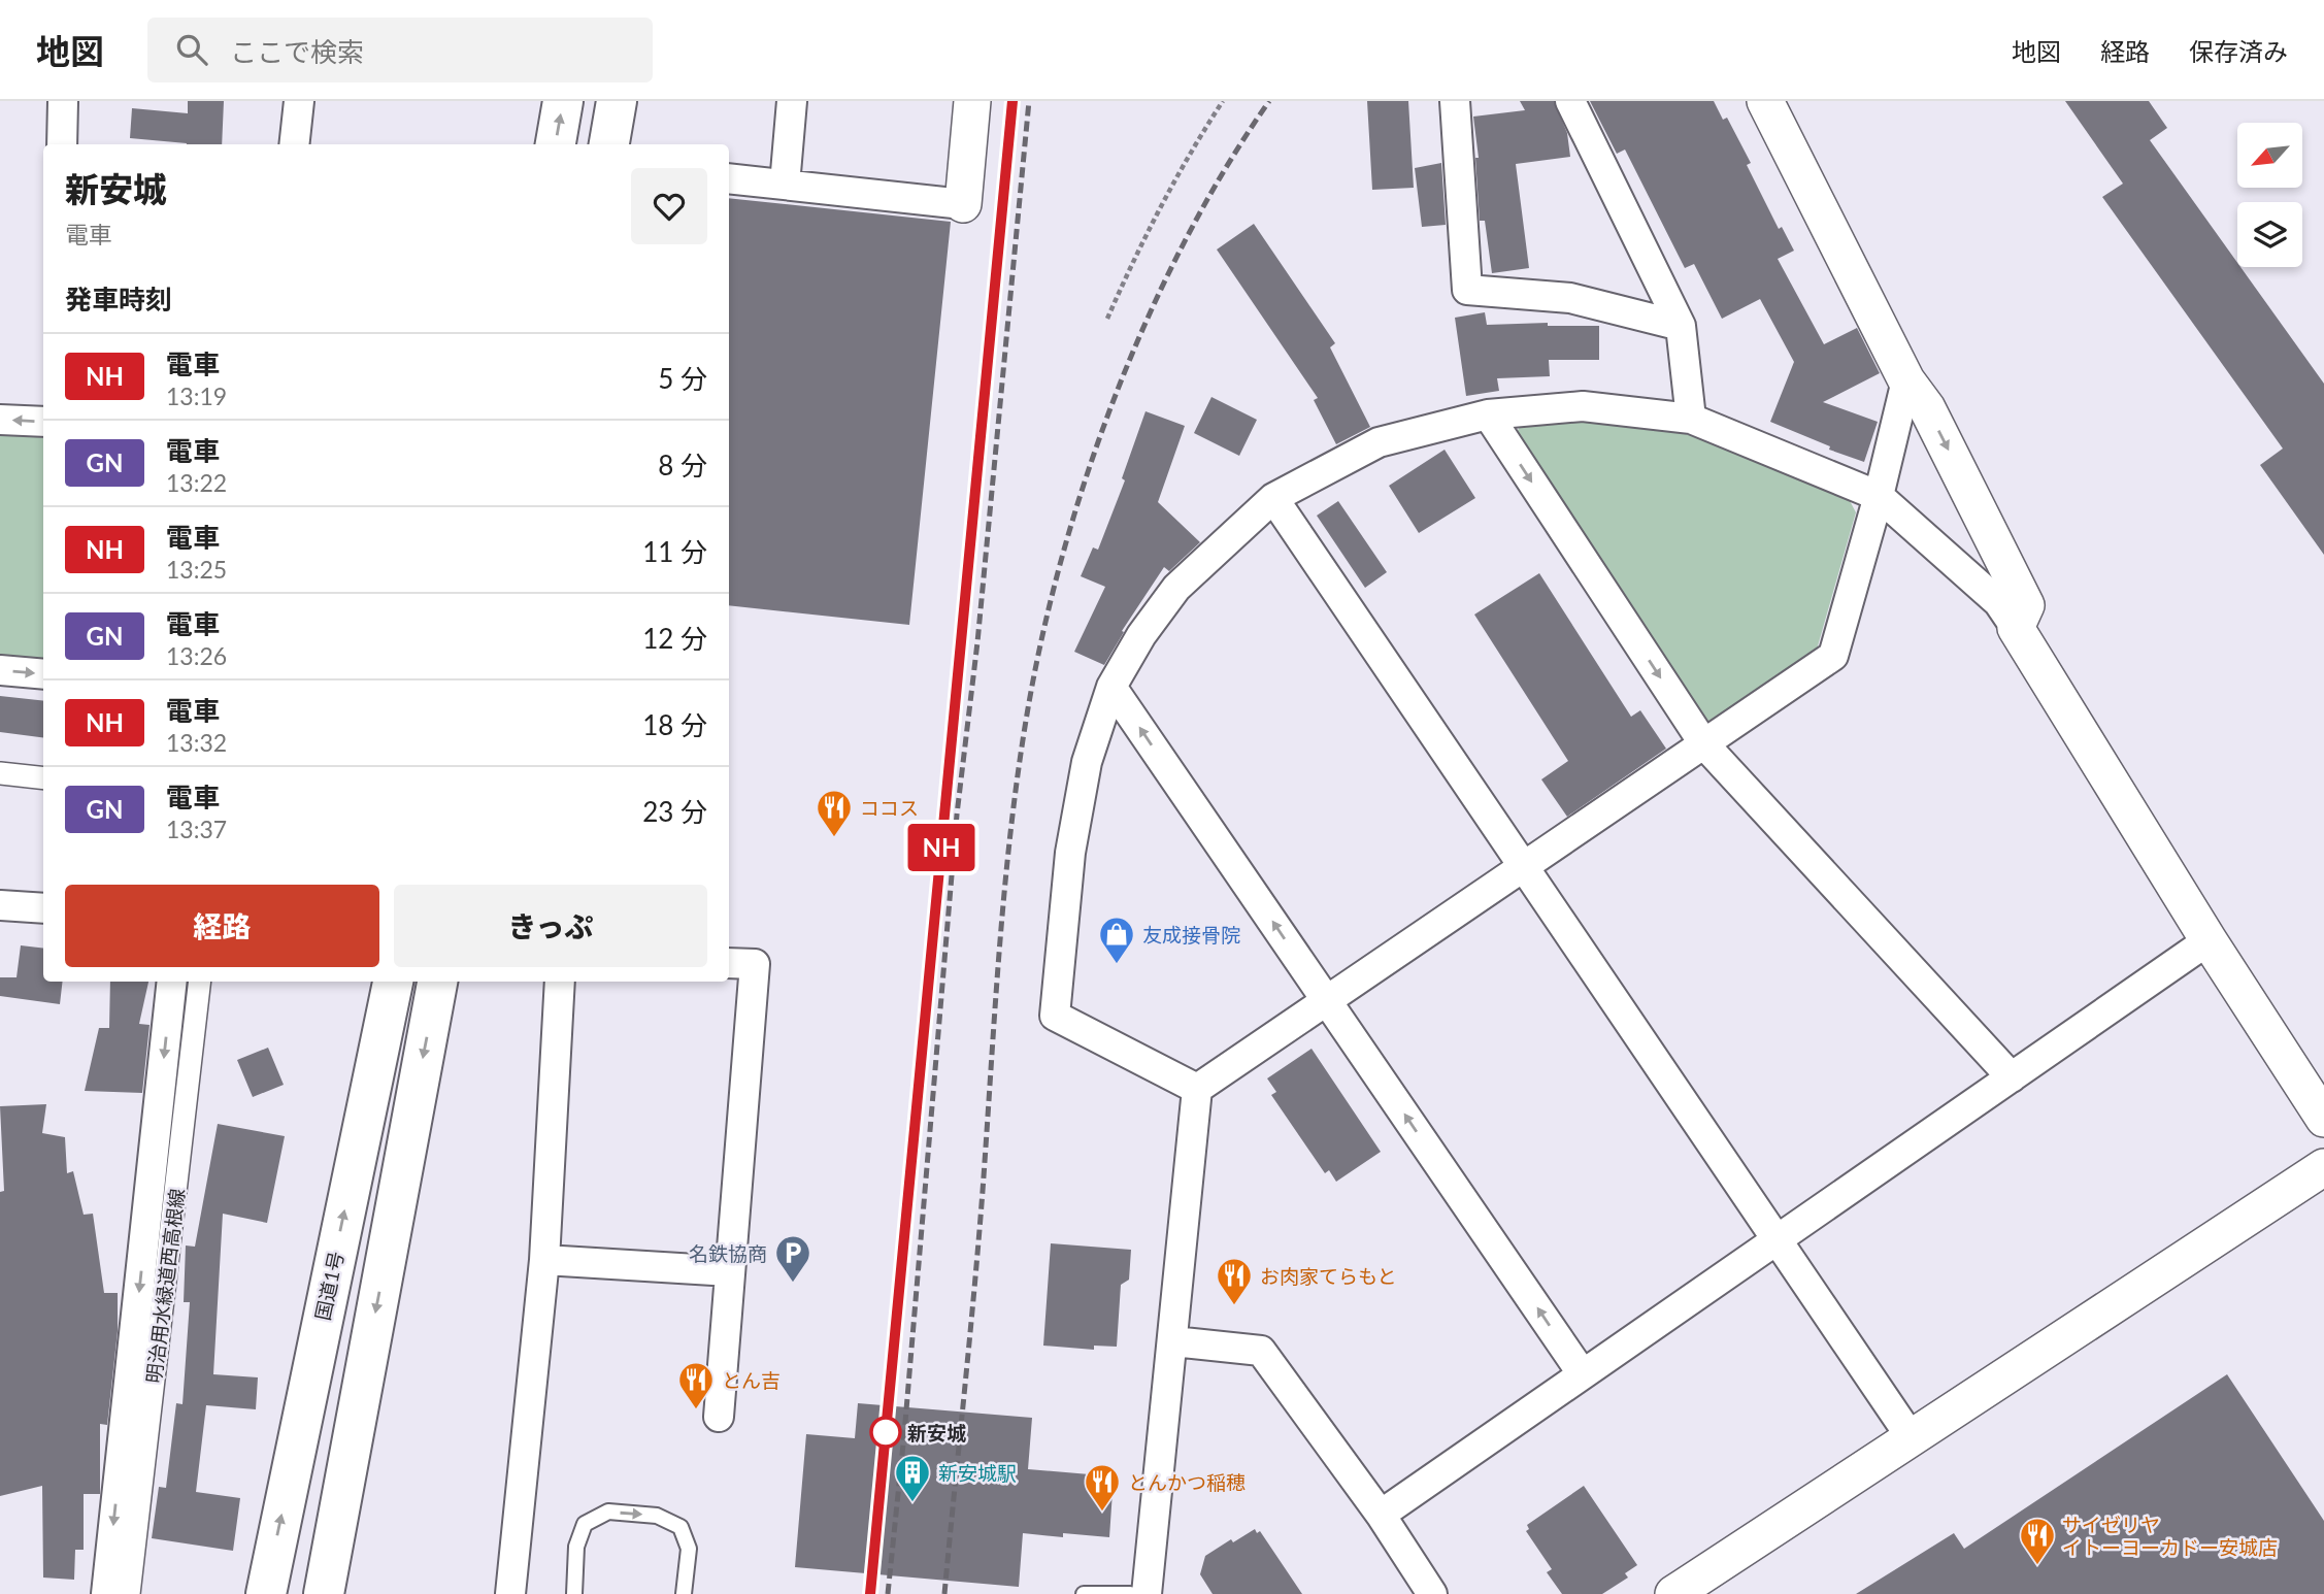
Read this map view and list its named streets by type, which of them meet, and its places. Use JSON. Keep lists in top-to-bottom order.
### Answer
{
  "streets": {
    "highway": ["国道1号"],
    "street": ["明治用水緑道西高根線"]
  },
  "places": {
    "restaurant": [
      "ココス",
      "お肉家てらもと",
      "とん吉",
      "とんかつ稲穂",
      "サイゼリヤ イトーヨーカドー安城店"
    ],
    "shop": ["友成接骨院"],
    "parking": ["名鉄協商"],
    "other": ["新安城"],
    "building": ["新安城駅"]
  },
  "north": "bottom left",
  "page": {
    "header": "地図",
    "search": "ここで検索",
    "nav": ["地図", "経路", "保存済み"],
    "on_map": "NH",
    "heading": [
      ["新安城", "電車"],
      "発車時刻"
    ],
    "list": [
      {
        "mark": "NH",
        "name": "電車",
        "note": "13:19",
        "value": "5 分"
      },
      {
        "mark": "GN",
        "name": "電車",
        "note": "13:22",
        "value": "8 分"
      },
      {
        "mark": "NH",
        "name": "電車",
        "note": "13:25",
        "value": "11 分"
      },
      {
        "mark": "GN",
        "name": "電車",
        "note": "13:26",
        "value": "12 分"
      },
      {
        "mark": "NH",
        "name": "電車",
        "note": "13:32",
        "value": "18 分"
      },
      {
        "mark": "GN",
        "name": "電車",
        "note": "13:37",
        "value": "23 分"
      }
    ],
    "buttons": ["経路", "きっぷ"]
  }
}
